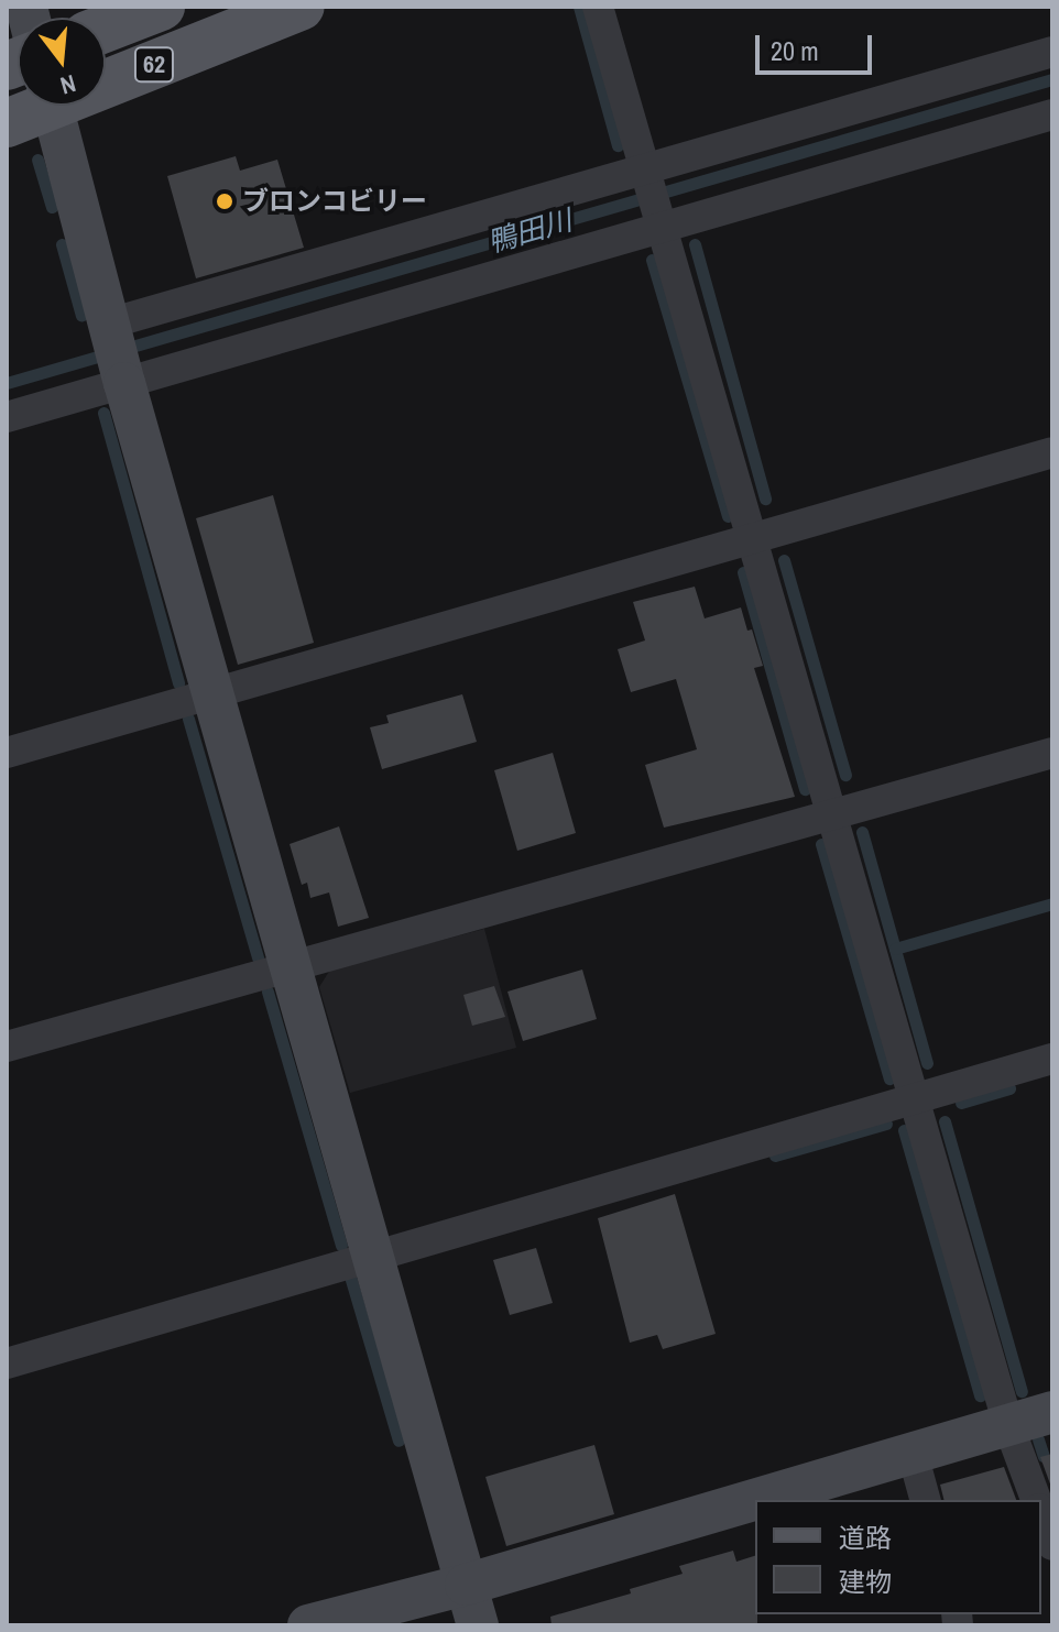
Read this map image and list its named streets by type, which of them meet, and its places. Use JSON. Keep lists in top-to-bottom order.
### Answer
{
  "streets": {
    "main road": ["62"]
  },
  "water": ["鴨田川"],
  "places": ["ブロンコビリー"],
  "legend": ["道路", "建物"],
  "scale_bar": "20 m",
  "north": "bottom"
}
